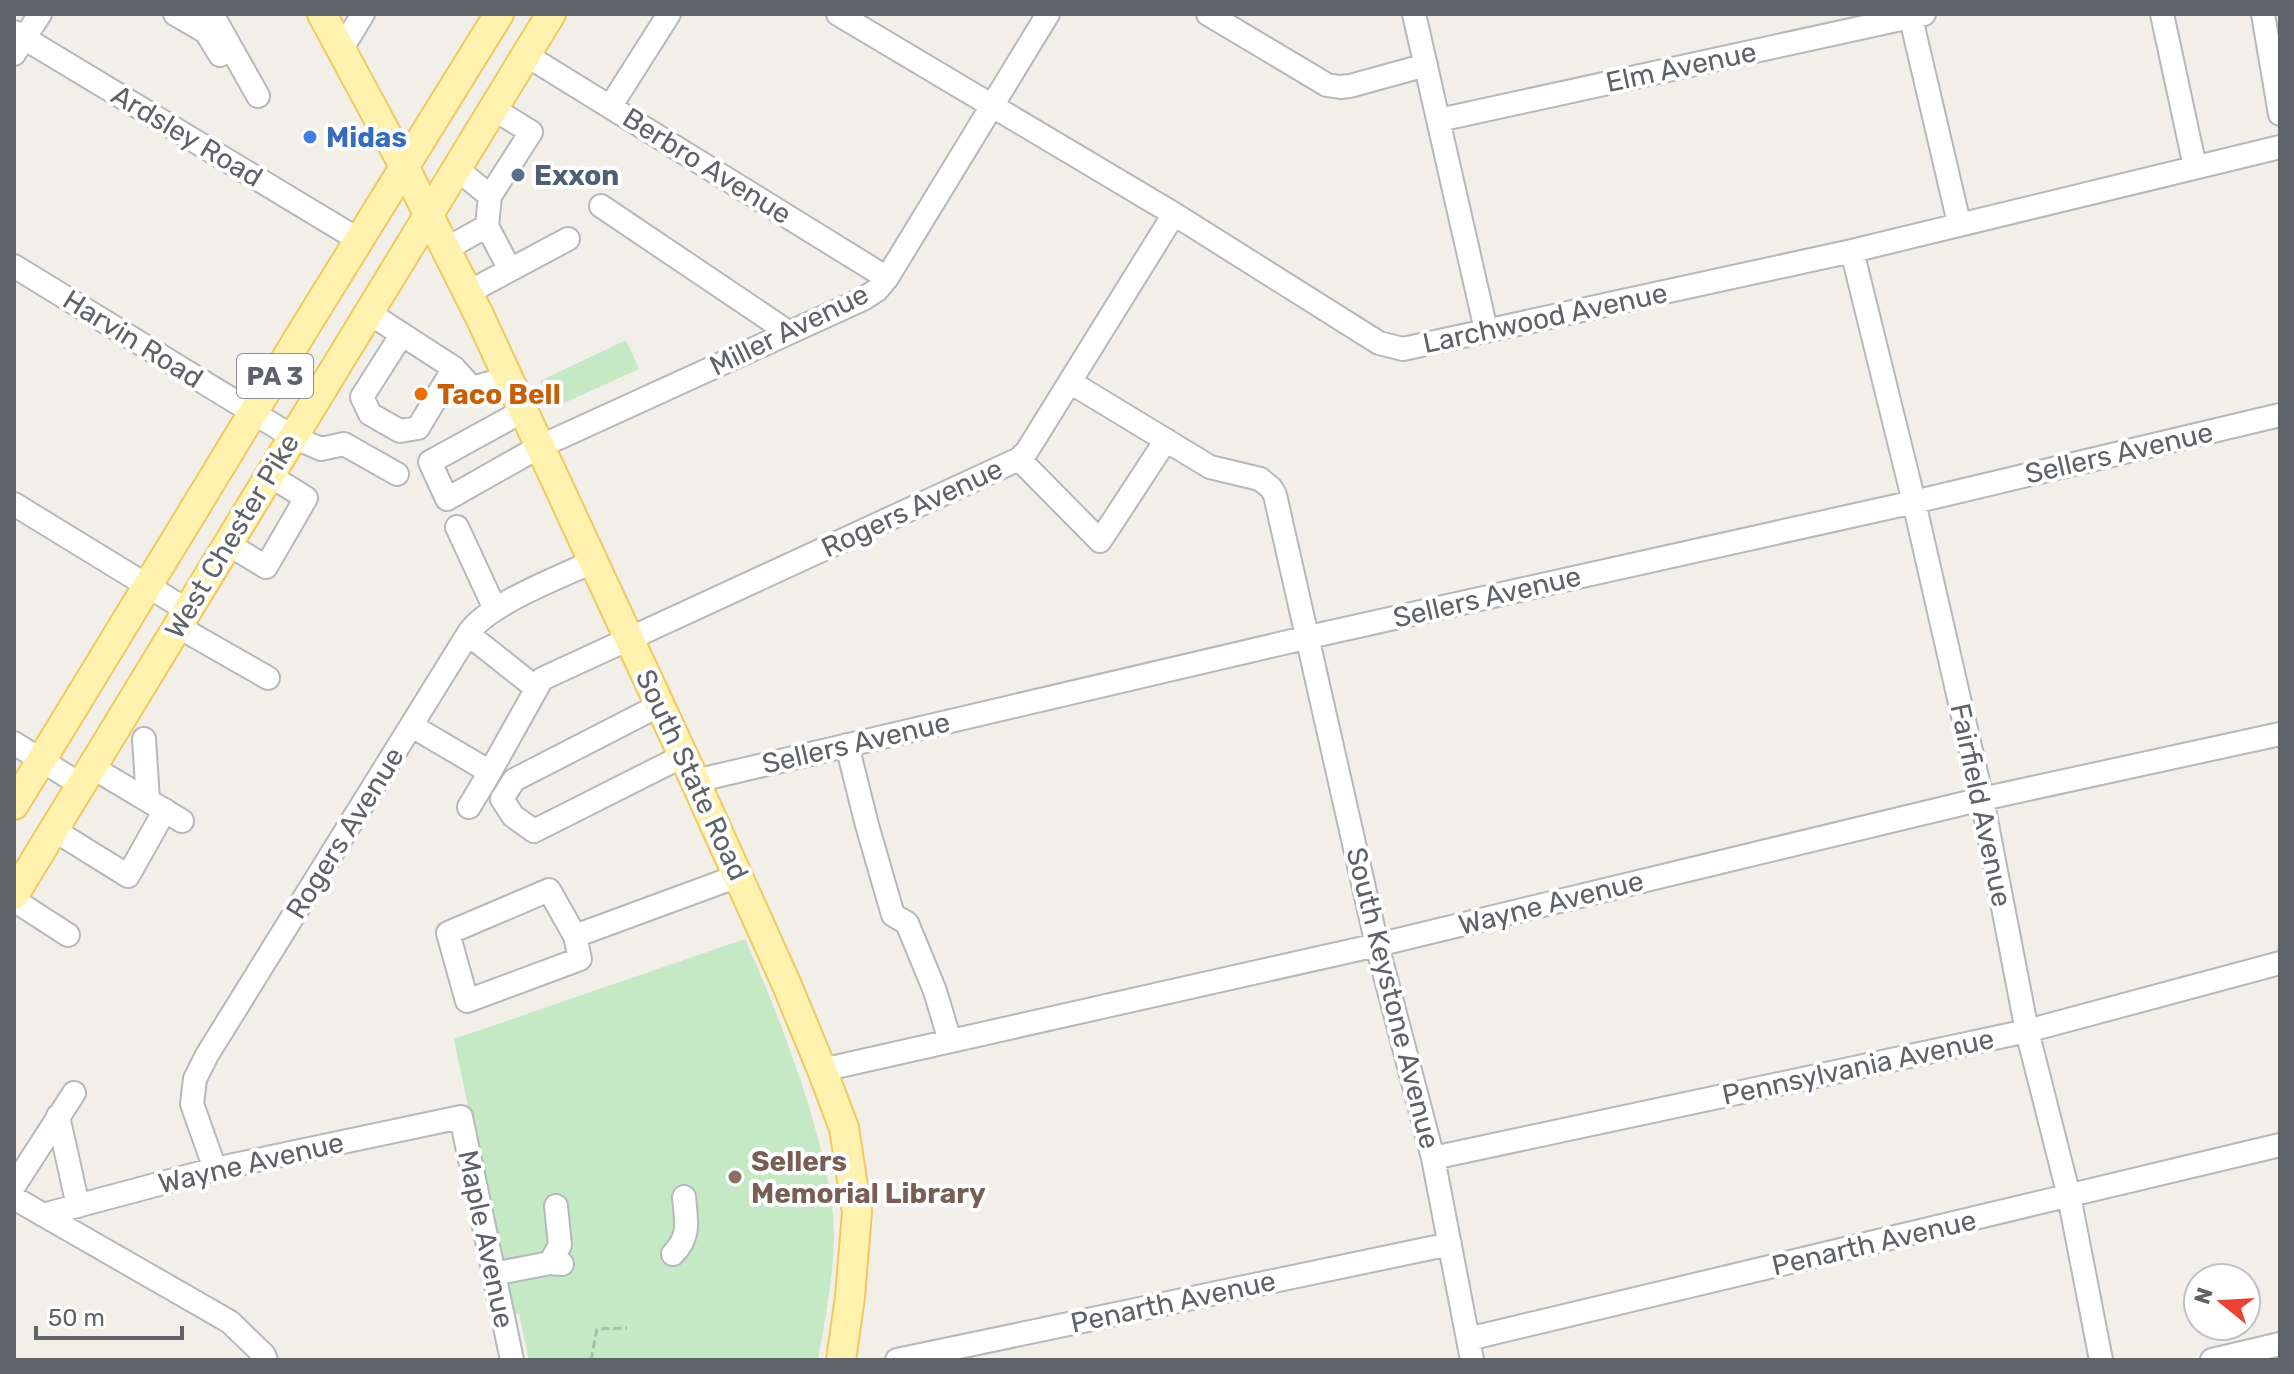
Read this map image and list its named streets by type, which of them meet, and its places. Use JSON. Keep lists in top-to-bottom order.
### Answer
{
  "streets": {
    "main road": ["PA 3", "West Chester Pike", "South State Road"],
    "street": [
      "Elm Avenue",
      "Ardsley Road",
      "Berbro Avenue",
      "Larchwood Avenue",
      "Miller Avenue",
      "Harvin Road",
      "Sellers Avenue",
      "Rogers Avenue",
      "Fairfield Avenue",
      "Wayne Avenue",
      "South Keystone Avenue",
      "Pennsylvania Avenue",
      "Maple Avenue",
      "Penarth Avenue"
    ]
  },
  "crossings": [
    ["Ardsley Road", "West Chester Pike"],
    ["Berbro Avenue", "Miller Avenue"],
    ["Berbro Avenue", "West Chester Pike"],
    ["Larchwood Avenue", "Miller Avenue"],
    ["Larchwood Avenue", "Rogers Avenue"],
    ["Larchwood Avenue", "Fairfield Avenue"],
    ["Miller Avenue", "South State Road"],
    ["Harvin Road", "West Chester Pike"],
    ["Sellers Avenue", "South State Road"],
    ["Sellers Avenue", "Fairfield Avenue"],
    ["Sellers Avenue", "South Keystone Avenue"],
    ["Rogers Avenue", "South State Road"],
    ["Rogers Avenue", "Wayne Avenue"],
    ["West Chester Pike", "South State Road"],
    ["South State Road", "Wayne Avenue"],
    ["Fairfield Avenue", "Wayne Avenue"],
    ["Fairfield Avenue", "Pennsylvania Avenue"],
    ["Fairfield Avenue", "Penarth Avenue"],
    ["Wayne Avenue", "South Keystone Avenue"],
    ["Wayne Avenue", "Maple Avenue"],
    ["South Keystone Avenue", "Pennsylvania Avenue"],
    ["South Keystone Avenue", "Penarth Avenue"]
  ],
  "places": [
    "Midas",
    "Exxon",
    "Taco Bell",
    "Sellers Memorial Library"
  ],
  "scale_bar": "50 m",
  "north": "left"
}
